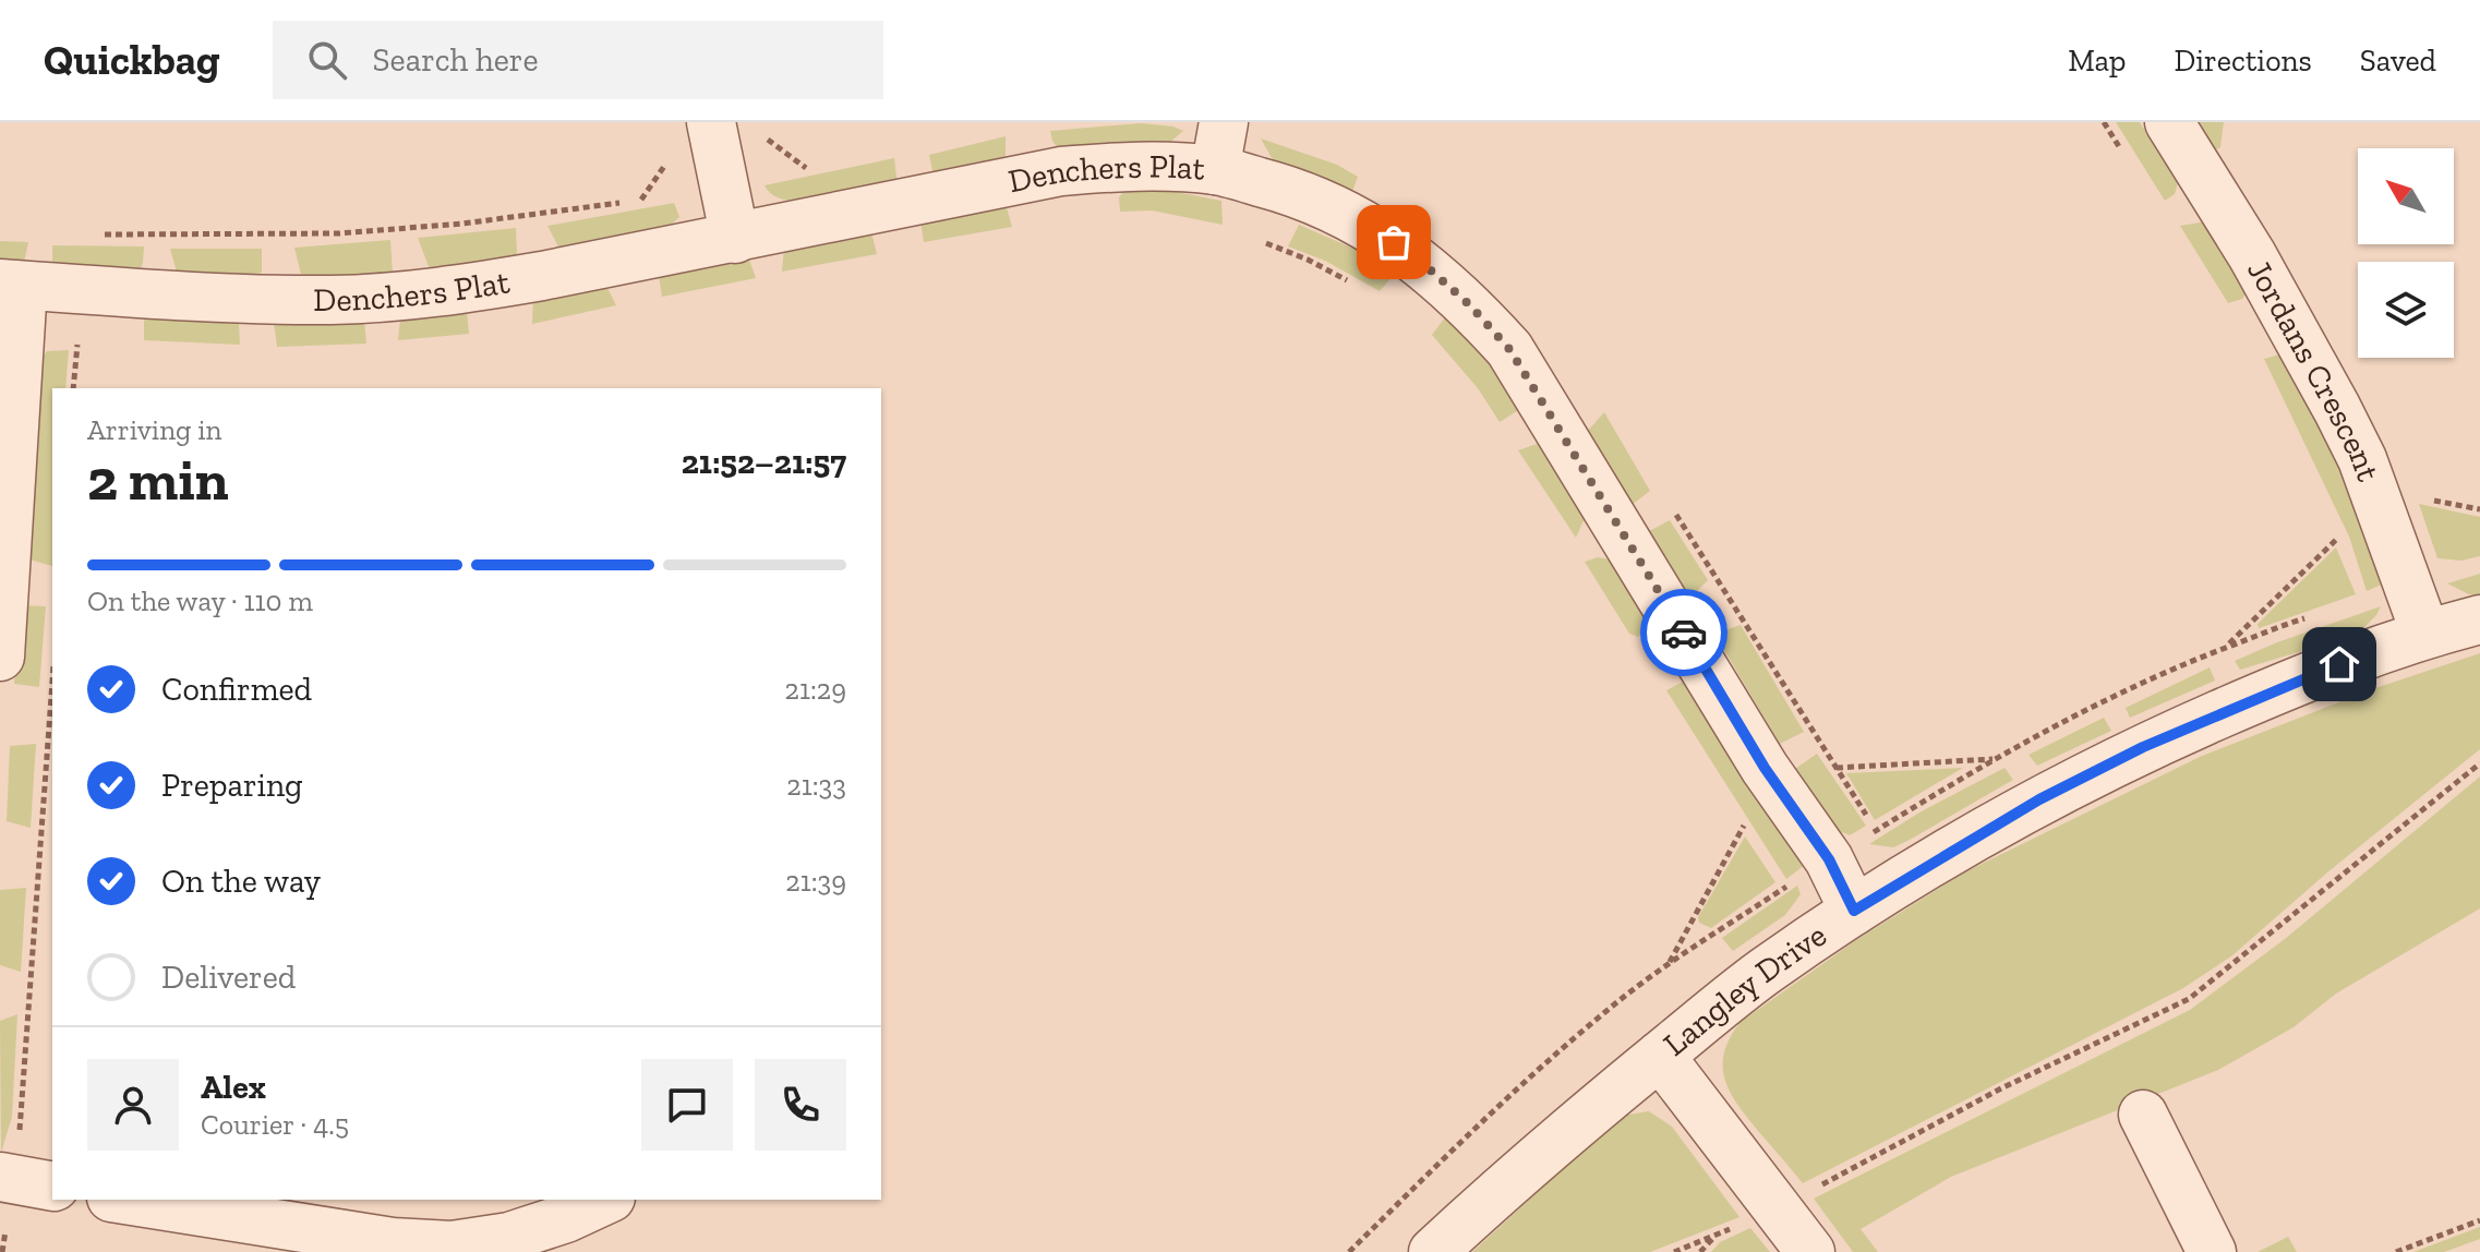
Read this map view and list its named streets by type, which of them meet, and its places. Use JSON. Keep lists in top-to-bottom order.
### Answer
{
  "streets": {
    "street": ["Denchers Plat", "Jordans Crescent", "Langley Drive"]
  },
  "crossings": [
    ["Denchers Plat", "Langley Drive"],
    ["Jordans Crescent", "Langley Drive"]
  ],
  "north": "top left",
  "page": {
    "header": "Quickbag",
    "search": "Search here",
    "nav": ["Map", "Directions", "Saved"],
    "heading": ["2 min", "Arriving in", "21:52–21:57"],
    "panel": ["Alex", "Courier · 4.5"],
    "bar": "On the way · 110 m",
    "list": [
      ["Confirmed", "21:29"],
      ["Preparing", "21:33"],
      ["On the way", "21:39"],
      "Delivered"
    ]
  }
}
